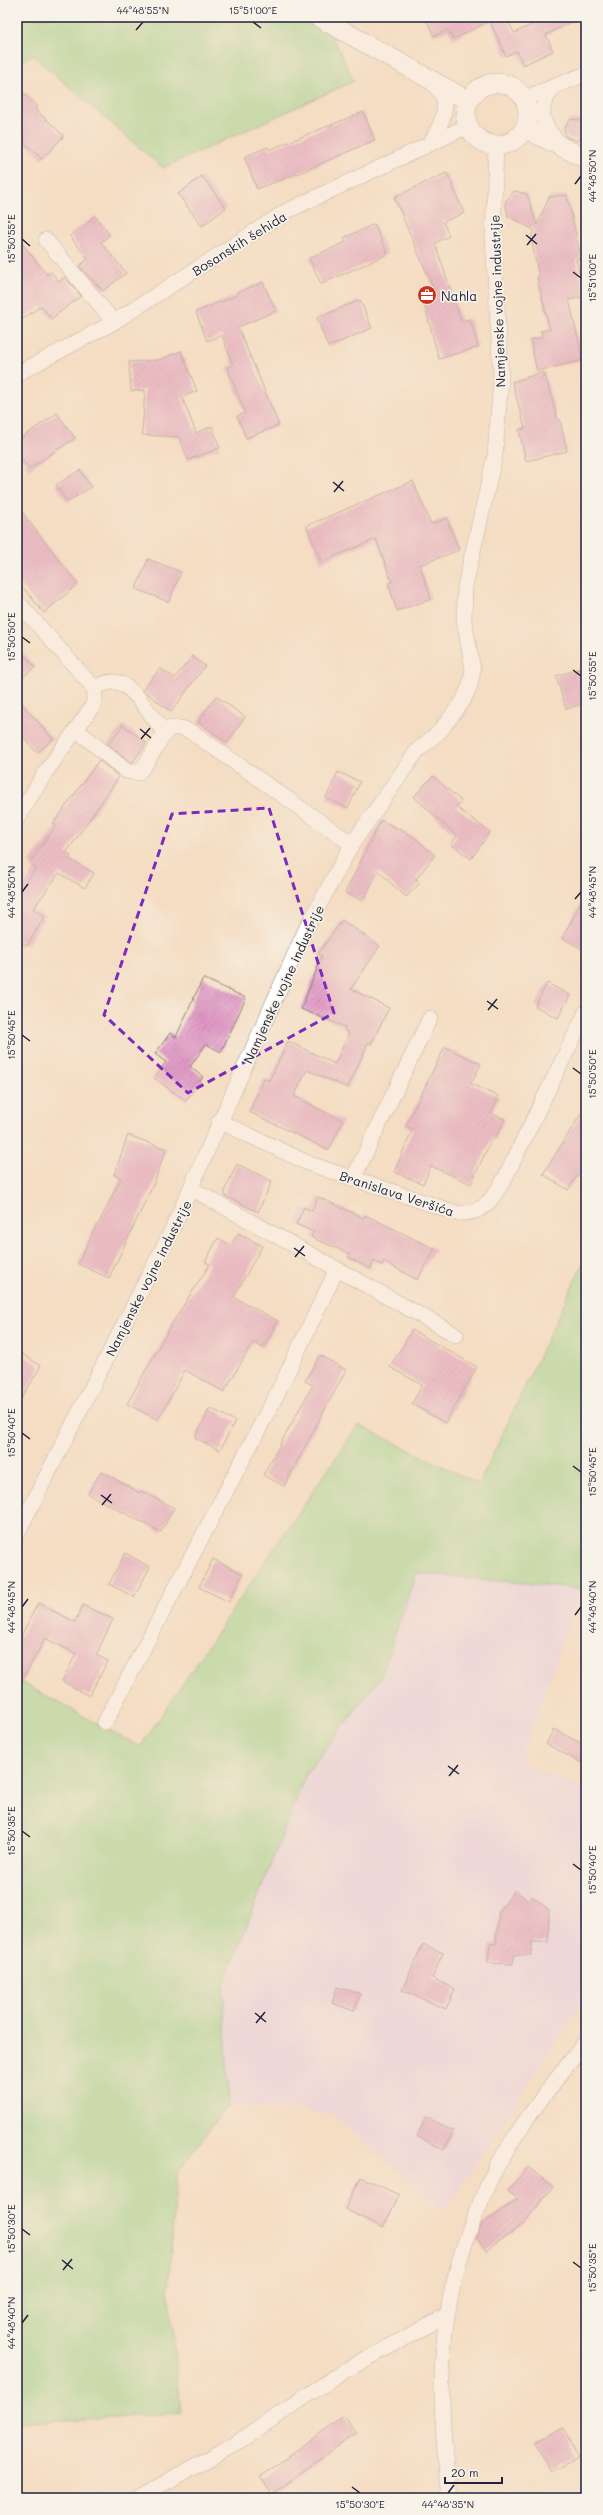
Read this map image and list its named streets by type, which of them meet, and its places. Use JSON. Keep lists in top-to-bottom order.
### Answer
{
  "streets": {
    "street": ["Bosanskih šehida", "Namjenske vojne industrije", "Branislava Veršića"]
  },
  "crossings": [
    ["Bosanskih šehida", "Namjenske vojne industrije"],
    ["Namjenske vojne industrije", "Branislava Veršića"]
  ],
  "places": {
    "office": ["Nahla"]
  },
  "scale_bar": "20 m",
  "coordinates": [
    "44°48'55\"N",
    "15°51'00\"E",
    "44°48'50\"N",
    "15°50'55\"E",
    "15°50'50\"E",
    "44°48'45\"N",
    "15°50'45\"E",
    "15°50'40\"E",
    "44°48'40\"N",
    "15°50'35\"E",
    "15°50'30\"E",
    "44°48'35\"N"
  ]
}
